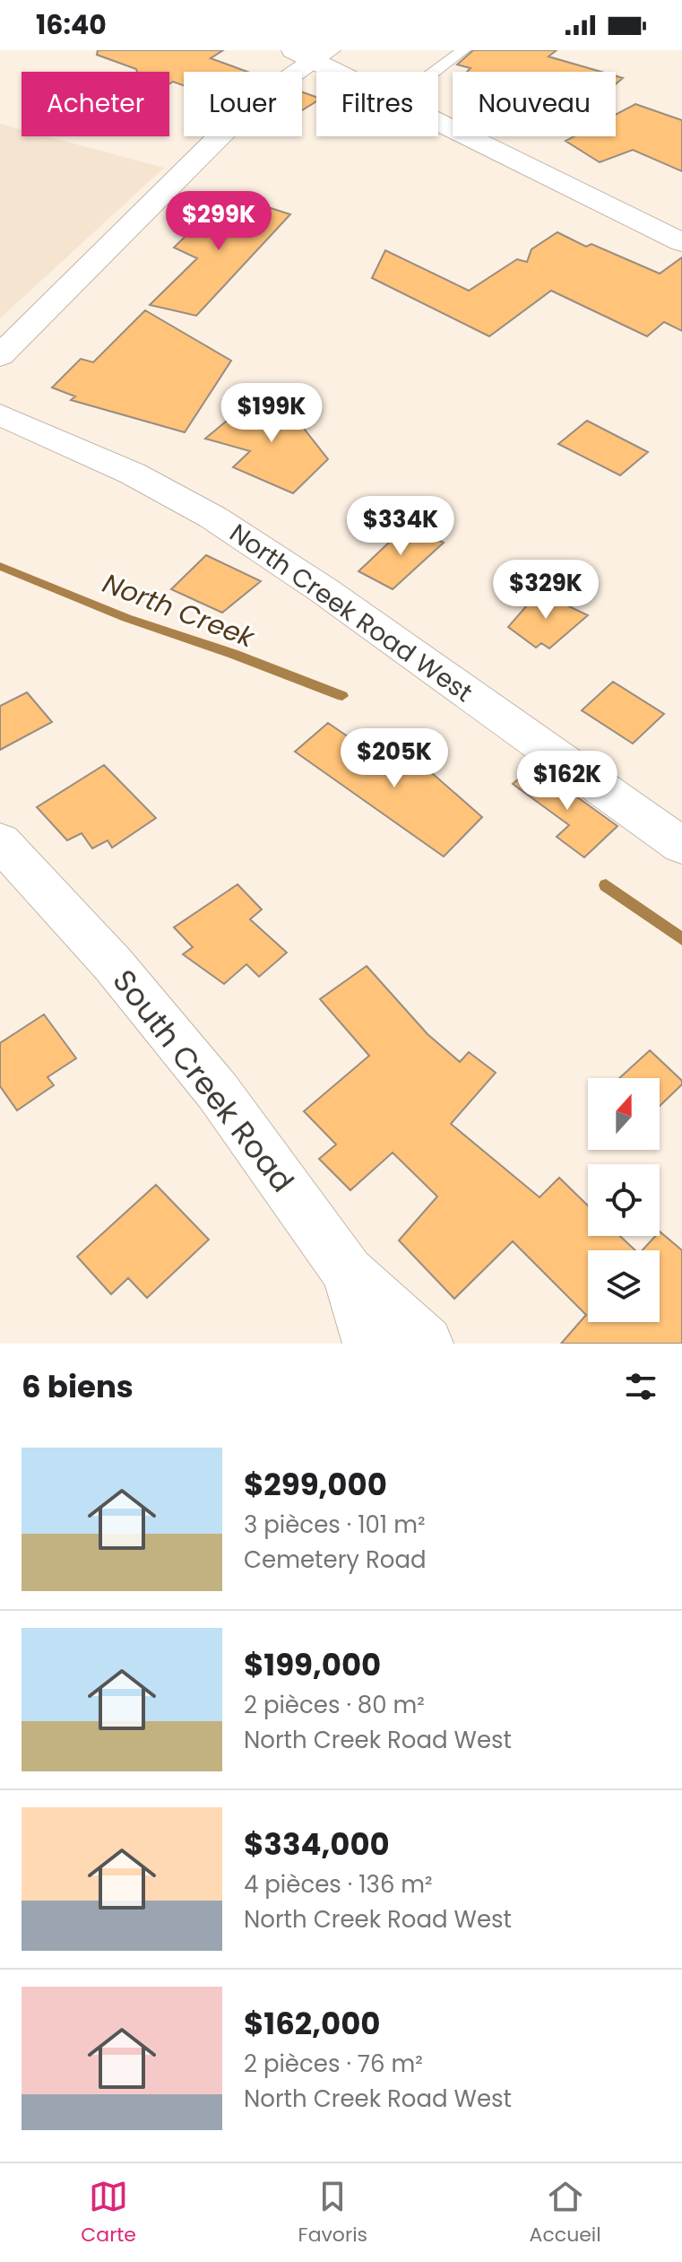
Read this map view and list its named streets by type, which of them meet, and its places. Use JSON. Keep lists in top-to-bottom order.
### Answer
{
  "streets": {
    "street": ["North Creek Road West", "South Creek Road"]
  },
  "water": ["North Creek"],
  "north": "top",
  "page": {
    "status": "16:40",
    "chip": [
      "Acheter",
      "Louer",
      "Filtres",
      "Nouveau"
    ],
    "price": [
      "$299K",
      "$199K",
      "$334K",
      "$329K",
      "$205K",
      "$162K"
    ],
    "heading": "6 biens",
    "list": [
      {
        "name": "$299,000",
        "note": "3 pièces · 101 m² · Cemetery Road"
      },
      {
        "name": "$199,000",
        "note": "2 pièces · 80 m² · North Creek Road West"
      },
      {
        "name": "$334,000",
        "note": "4 pièces · 136 m² · North Creek Road West"
      },
      {
        "name": "$162,000",
        "note": "2 pièces · 76 m² · North Creek Road West"
      }
    ],
    "tabs": ["Carte", "Favoris", "Accueil"]
  }
}
